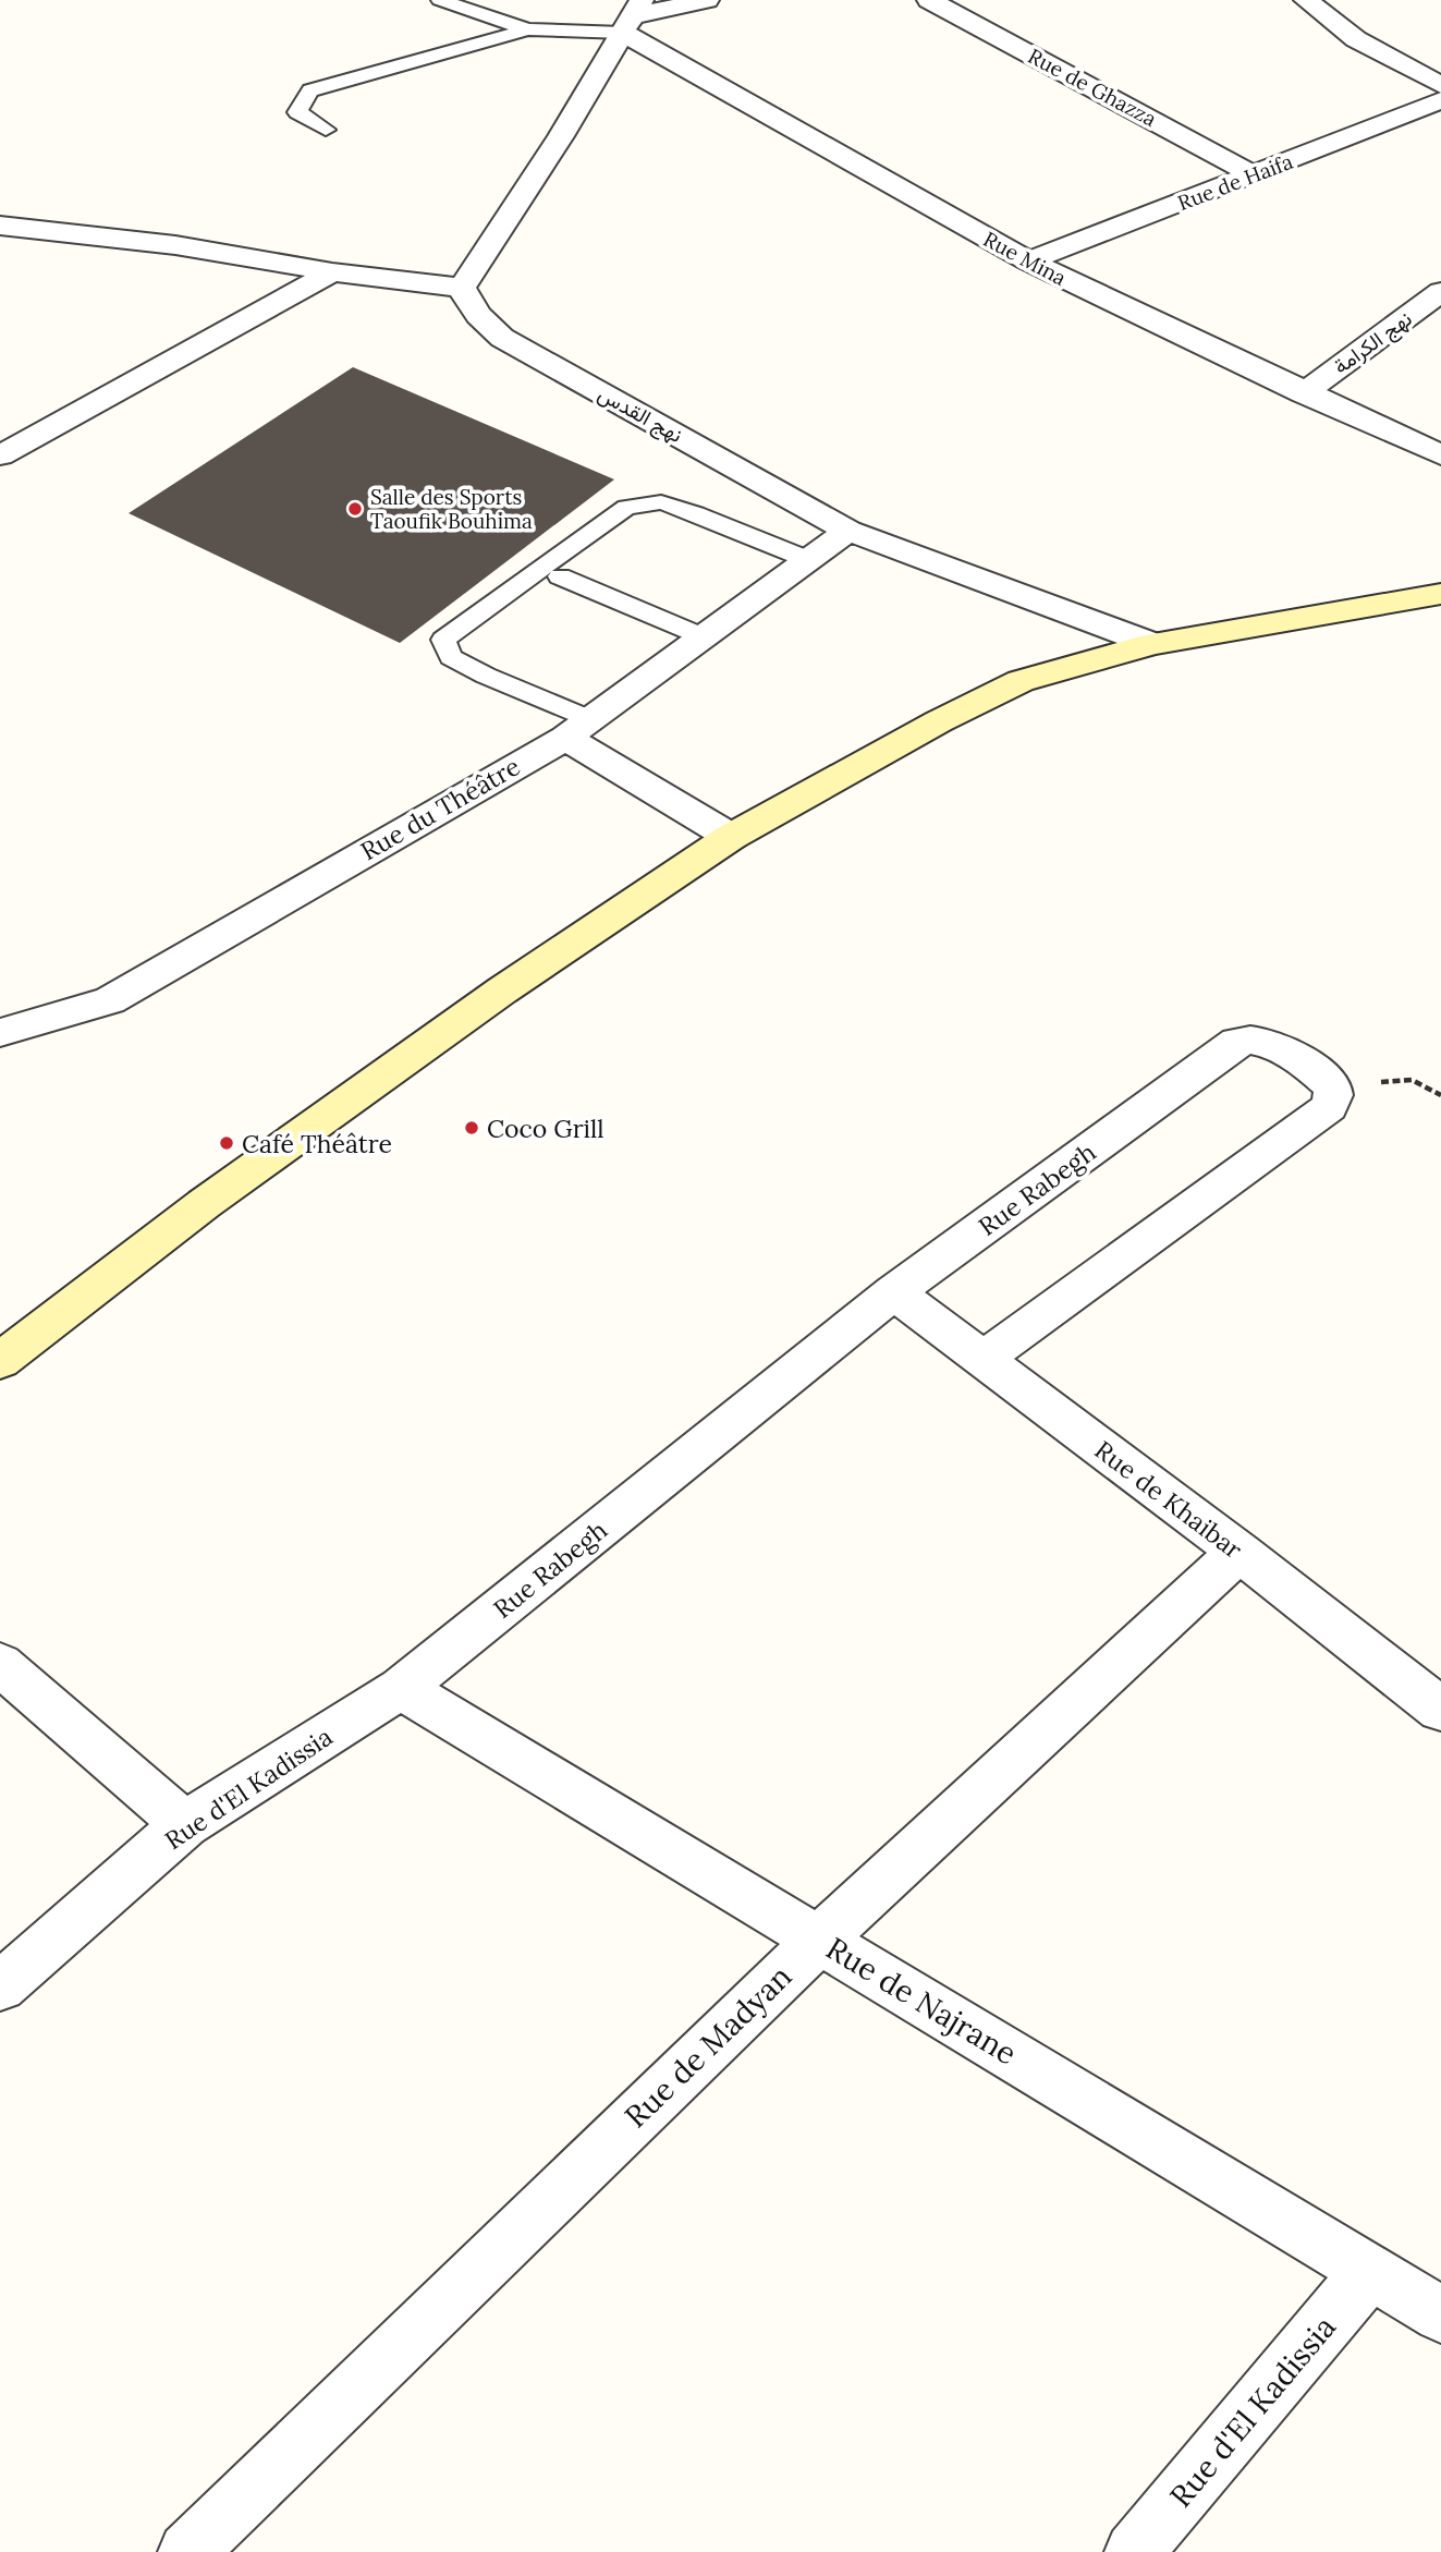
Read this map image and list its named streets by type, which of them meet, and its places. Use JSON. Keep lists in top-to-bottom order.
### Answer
{
  "streets": {
    "street": [
      "Rue de Ghazza",
      "Rue de Haifa",
      "Rue Mina",
      "نهج الكرامة",
      "نهج القدس",
      "Rue du Théâtre",
      "Rue Rabegh",
      "Rue de Khaibar",
      "Rue d'El Kadissia",
      "Rue de Najrane",
      "Rue de Madyan"
    ]
  },
  "crossings": [
    ["Rue de Ghazza", "Rue de Haifa"],
    ["Rue de Haifa", "Rue Mina"],
    ["Rue Mina", "نهج الكرامة"],
    ["نهج القدس", "Rue du Théâtre"],
    ["Rue Rabegh", "Rue de Khaibar"],
    ["Rue Rabegh", "Rue d'El Kadissia"],
    ["Rue Rabegh", "Rue de Najrane"],
    ["Rue de Khaibar", "Rue de Madyan"],
    ["Rue d'El Kadissia", "Rue de Najrane"],
    ["Rue de Najrane", "Rue de Madyan"]
  ],
  "places": ["Salle des Sports Taoufik Bouhima", "Coco Grill", "Café Théâtre"]
}
